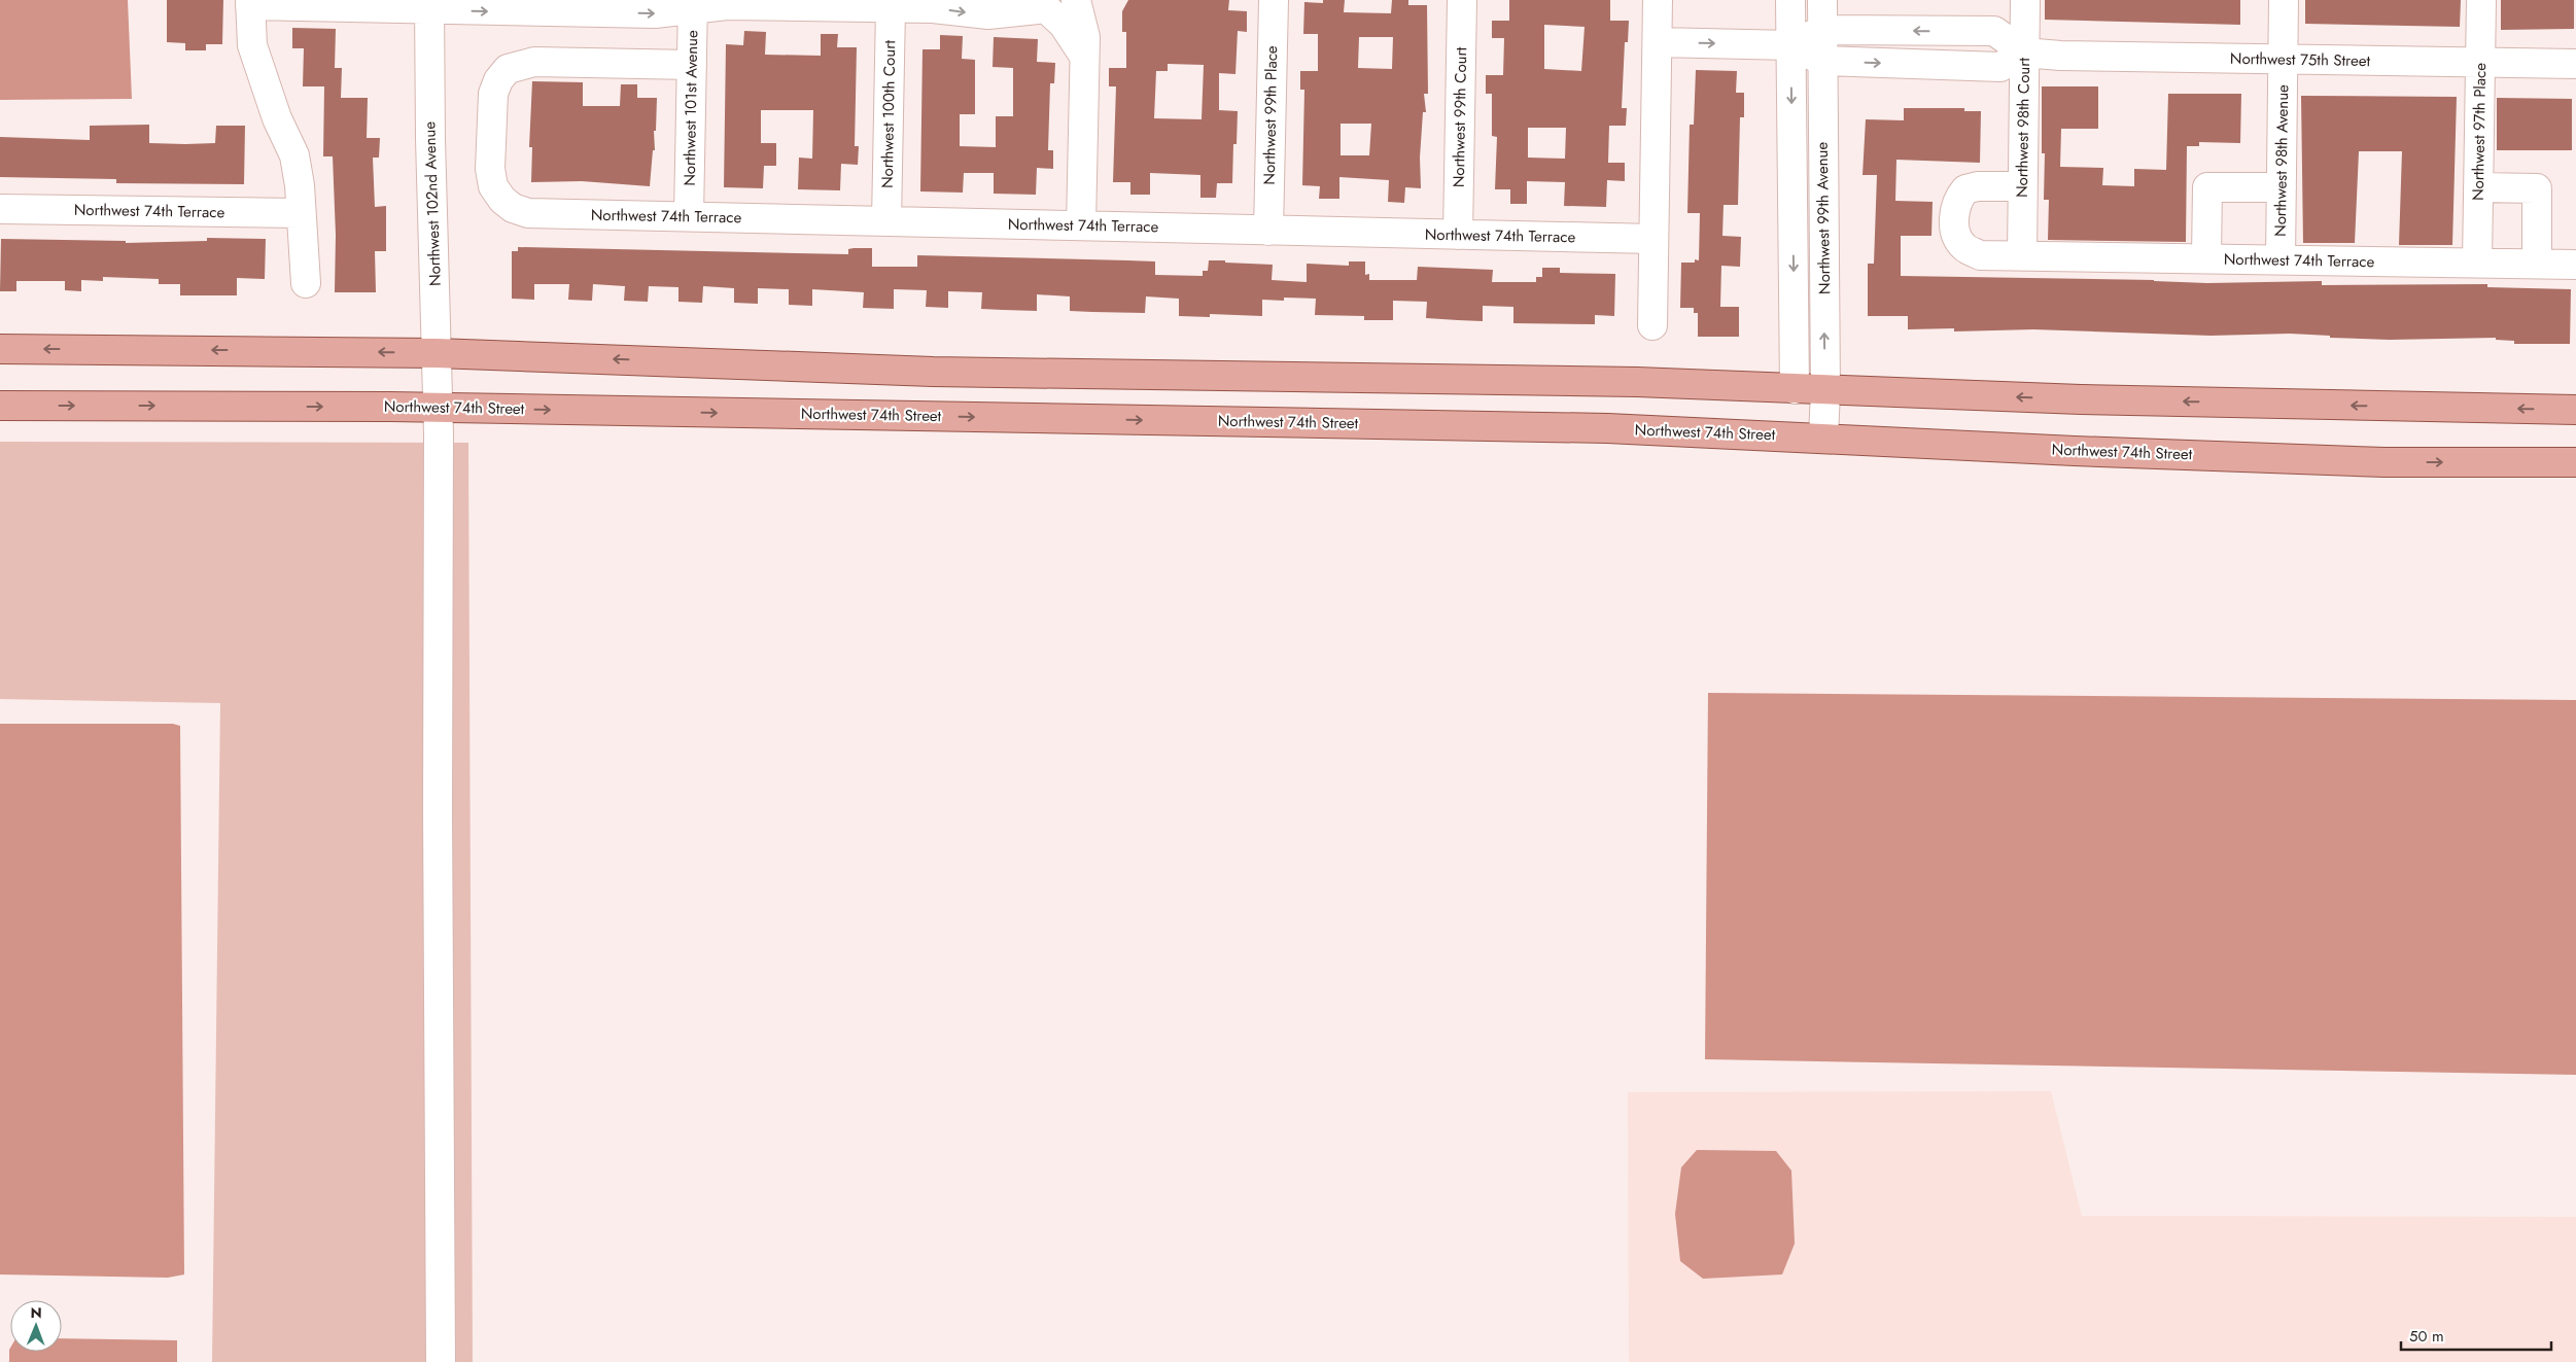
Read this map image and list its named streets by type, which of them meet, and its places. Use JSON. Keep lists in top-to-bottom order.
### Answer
{
  "streets": {
    "main road": ["Northwest 74th Street"],
    "street": [
      "Northwest 75th Street",
      "Northwest 101st Avenue",
      "Northwest 100th Court",
      "Northwest 99th Place",
      "Northwest 99th Court",
      "Northwest 98th Court",
      "Northwest 97th Place",
      "Northwest 98th Avenue",
      "Northwest 102nd Avenue",
      "Northwest 74th Terrace",
      "Northwest 99th Avenue"
    ]
  },
  "crossings": [
    ["Northwest 75th Street", "Northwest 98th Court"],
    ["Northwest 75th Street", "Northwest 97th Place"],
    ["Northwest 75th Street", "Northwest 98th Avenue"],
    ["Northwest 101st Avenue", "Northwest 74th Terrace"],
    ["Northwest 100th Court", "Northwest 74th Terrace"],
    ["Northwest 99th Place", "Northwest 74th Terrace"],
    ["Northwest 99th Court", "Northwest 74th Terrace"],
    ["Northwest 98th Court", "Northwest 74th Terrace"],
    ["Northwest 97th Place", "Northwest 74th Terrace"],
    ["Northwest 98th Avenue", "Northwest 74th Terrace"],
    ["Northwest 102nd Avenue", "Northwest 74th Street"],
    ["Northwest 99th Avenue", "Northwest 74th Street"]
  ],
  "scale_bar": "50 m",
  "north": "top"
}
